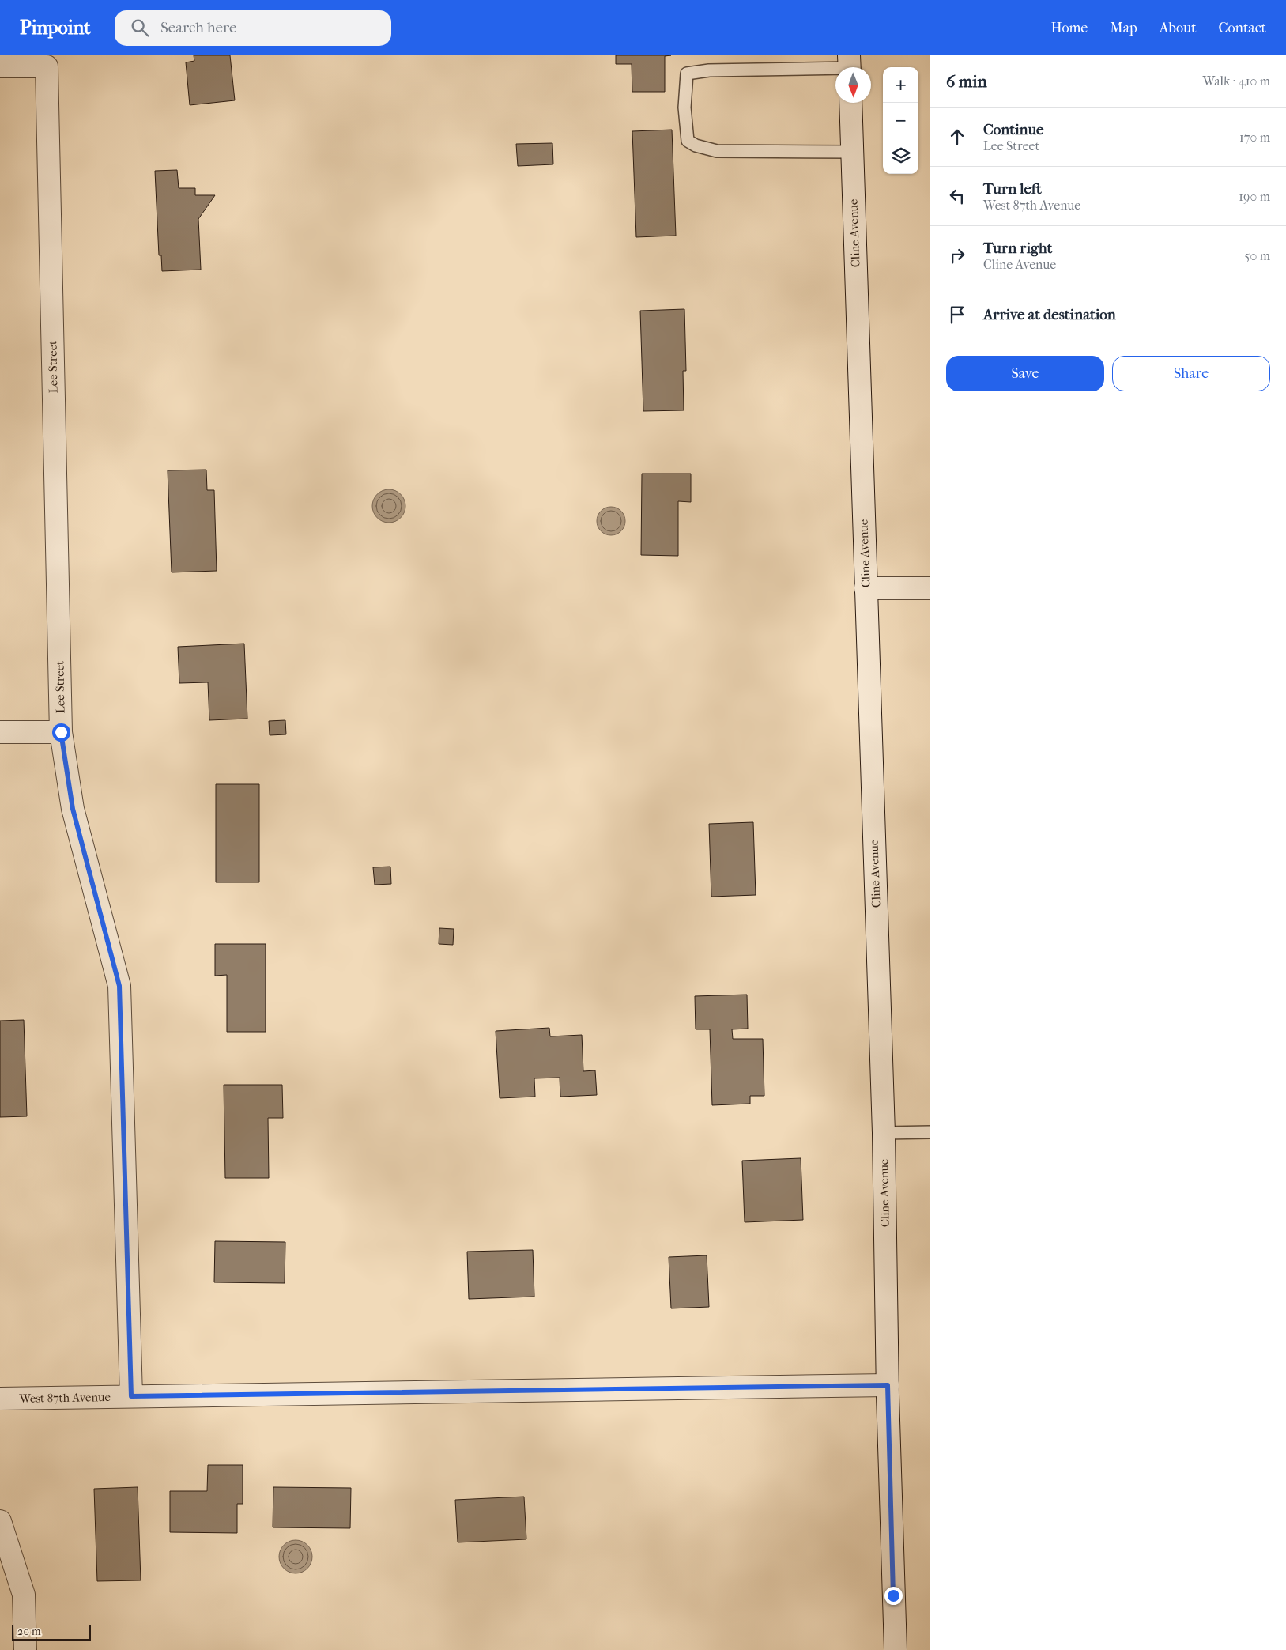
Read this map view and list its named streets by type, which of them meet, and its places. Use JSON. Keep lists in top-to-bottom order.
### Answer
{
  "streets": {
    "street": ["Cline Avenue", "Lee Street", "West 87th Avenue"]
  },
  "crossings": [
    ["Cline Avenue", "West 87th Avenue"],
    ["Lee Street", "West 87th Avenue"]
  ],
  "scale_bar": "20 m",
  "north": "bottom",
  "page": {
    "header": "Pinpoint",
    "search": "Search here",
    "nav": [
      "Home",
      "Map",
      "About",
      "Contact"
    ],
    "heading": ["6 min", "Walk · 410 m"],
    "map_buttons": ["+", "−"],
    "list": [
      ["Continue", "Lee Street", "170 m"],
      ["Turn left", "West 87th Avenue", "190 m"],
      ["Turn right", "Cline Avenue", "50 m"],
      "Arrive at destination"
    ],
    "buttons": ["Save", "Share"],
    "scale": "20 m"
  }
}
